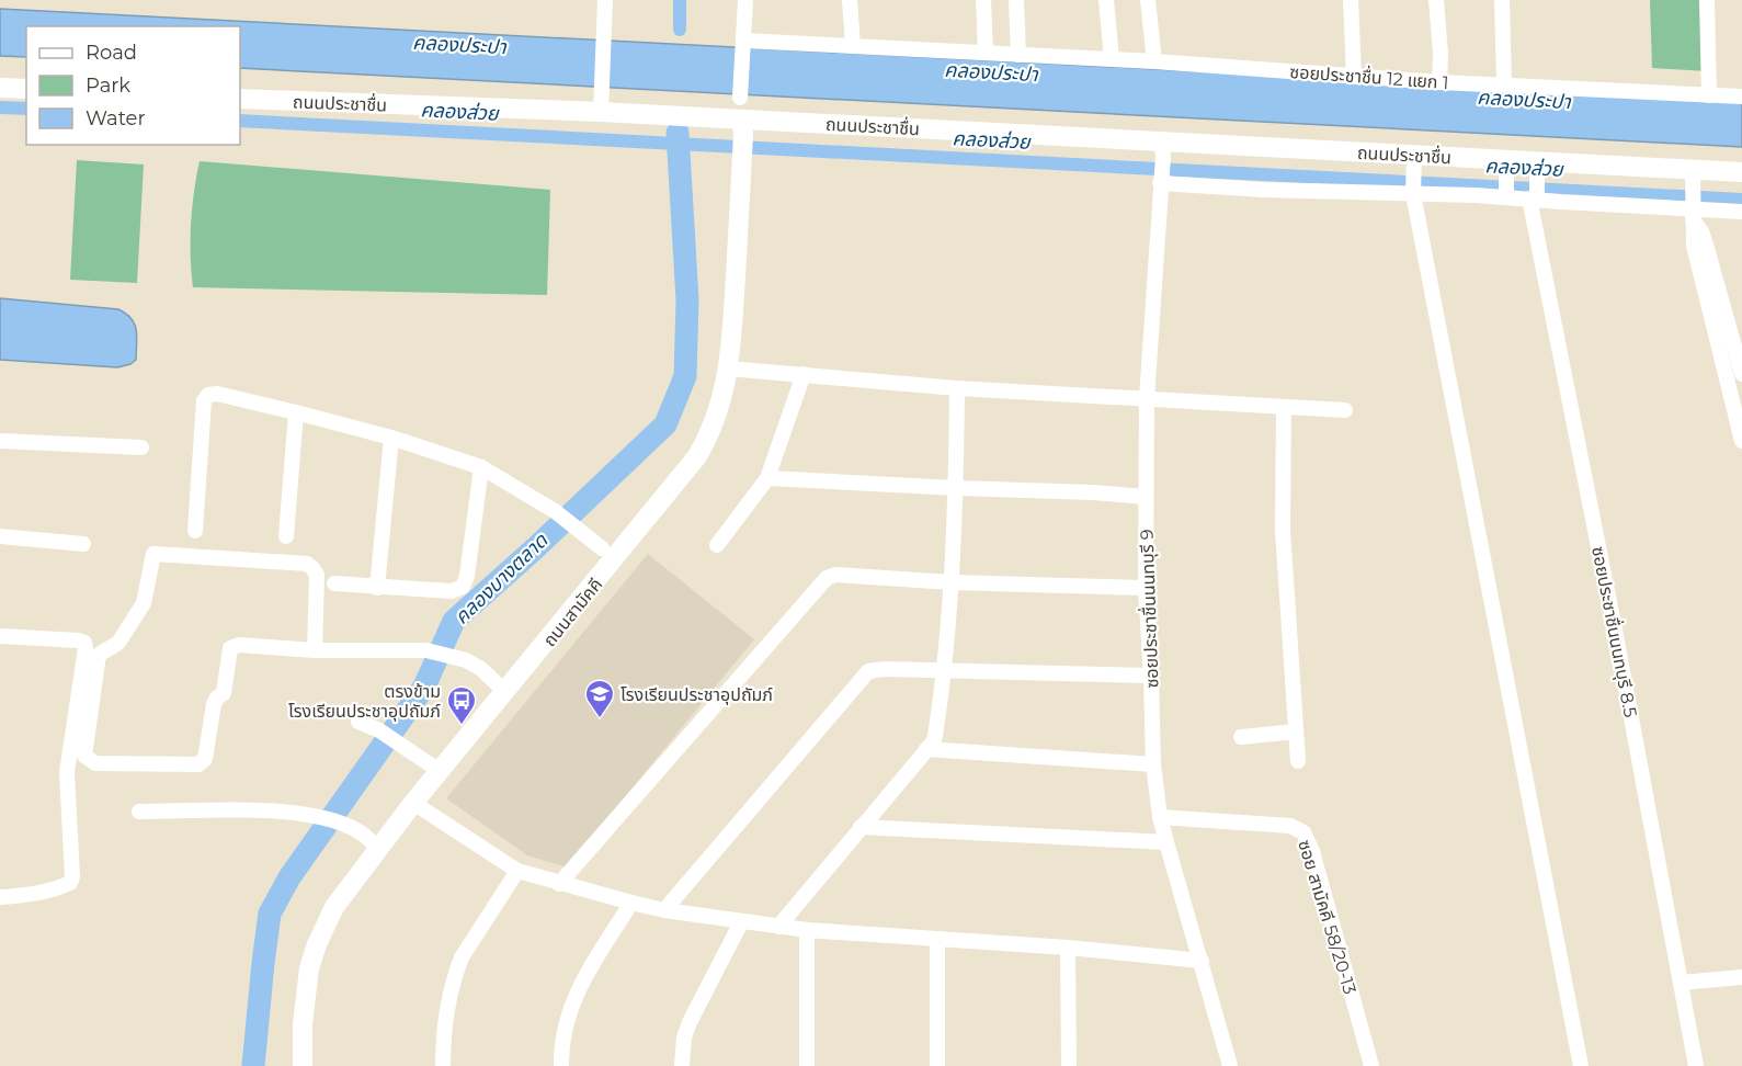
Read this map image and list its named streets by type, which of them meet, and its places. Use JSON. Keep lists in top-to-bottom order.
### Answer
{
  "streets": {
    "main road": ["ถนนประชาชื่น", "ถนนสามัคคี"],
    "street": [
      "ซอยประชาชื่น 12 แยก 1",
      "ซอยประชาชื่นนนทบุรี 9",
      "ซอยประชาชื่นนนทบุรี 8.5",
      "ซอย สามัคคี 58/20-13"
    ]
  },
  "crossings": [
    ["ถนนประชาชื่น", "ซอยประชาชื่นนนทบุรี 9"],
    ["ถนนประชาชื่น", "ถนนสามัคคี"],
    ["ถนนประชาชื่น", "ซอยประชาชื่นนนทบุรี 8.5"],
    ["ซอยประชาชื่นนนทบุรี 9", "ซอย สามัคคี 58/20-13"]
  ],
  "water": ["คลองประปา", "คลองส่วย", "คลองบางตลาด"],
  "places": {
    "school or university": ["โรงเรียนประชาอุปถัมภ์"],
    "bus stop": ["ตรงข้าม โรงเรียนประชาอุปถัมภ์"]
  },
  "legend": ["Road", "Park", "Water"]
}
